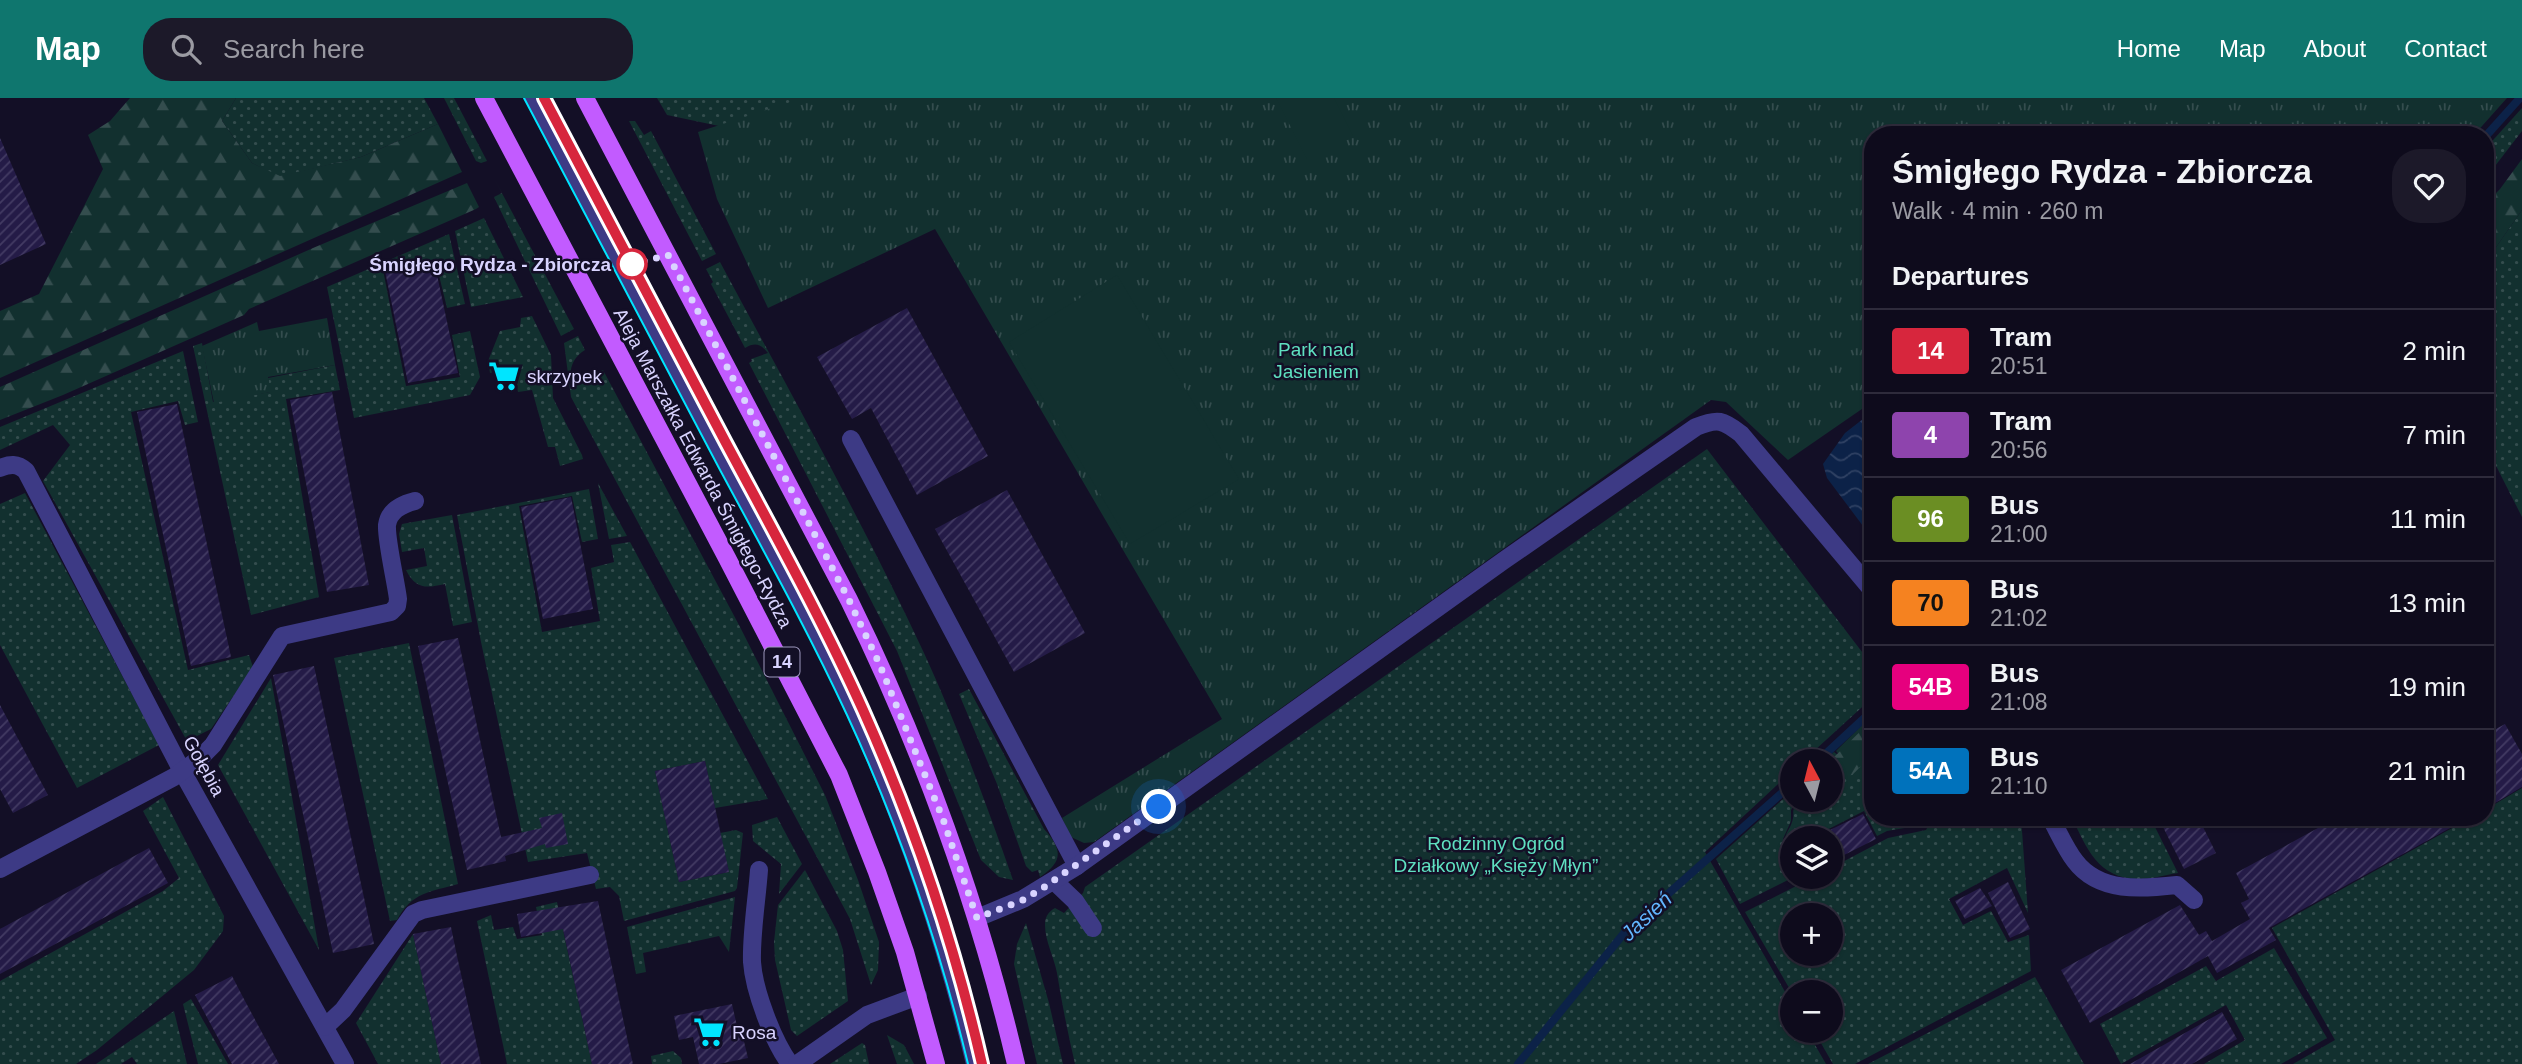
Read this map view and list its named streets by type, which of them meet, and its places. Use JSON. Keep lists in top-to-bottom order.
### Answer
{
  "streets": {
    "main road": ["Aleja Marszałka Edwarda Śmigłego-Rydza", "14"],
    "street": ["Gołębia"]
  },
  "water": ["Jasień"],
  "parks": ["Park nad Jasieniem", "Rodzinny Ogród Działkowy „Księży Młyn”"],
  "places": {
    "other": ["Śmigłego Rydza - Zbiorcza"],
    "supermarket": ["skrzypek", "Rosa"]
  },
  "lines": ["tram line 14"],
  "north": "top",
  "page": {
    "header": "Map",
    "search": "Search here",
    "nav": [
      "Home",
      "Map",
      "About",
      "Contact"
    ],
    "heading": [
      ["Śmigłego Rydza - Zbiorcza", "Walk · 4 min · 260 m"],
      "Departures"
    ],
    "list": [
      {
        "mark": "14",
        "name": "Tram",
        "note": "20:51",
        "value": "2 min"
      },
      {
        "mark": "4",
        "name": "Tram",
        "note": "20:56",
        "value": "7 min"
      },
      {
        "mark": "96",
        "name": "Bus",
        "note": "21:00",
        "value": "11 min"
      },
      {
        "mark": "70",
        "name": "Bus",
        "note": "21:02",
        "value": "13 min"
      },
      {
        "mark": "54B",
        "name": "Bus",
        "note": "21:08",
        "value": "19 min"
      },
      {
        "mark": "54A",
        "name": "Bus",
        "note": "21:10",
        "value": "21 min"
      }
    ],
    "map_buttons": ["+", "−"]
  }
}
